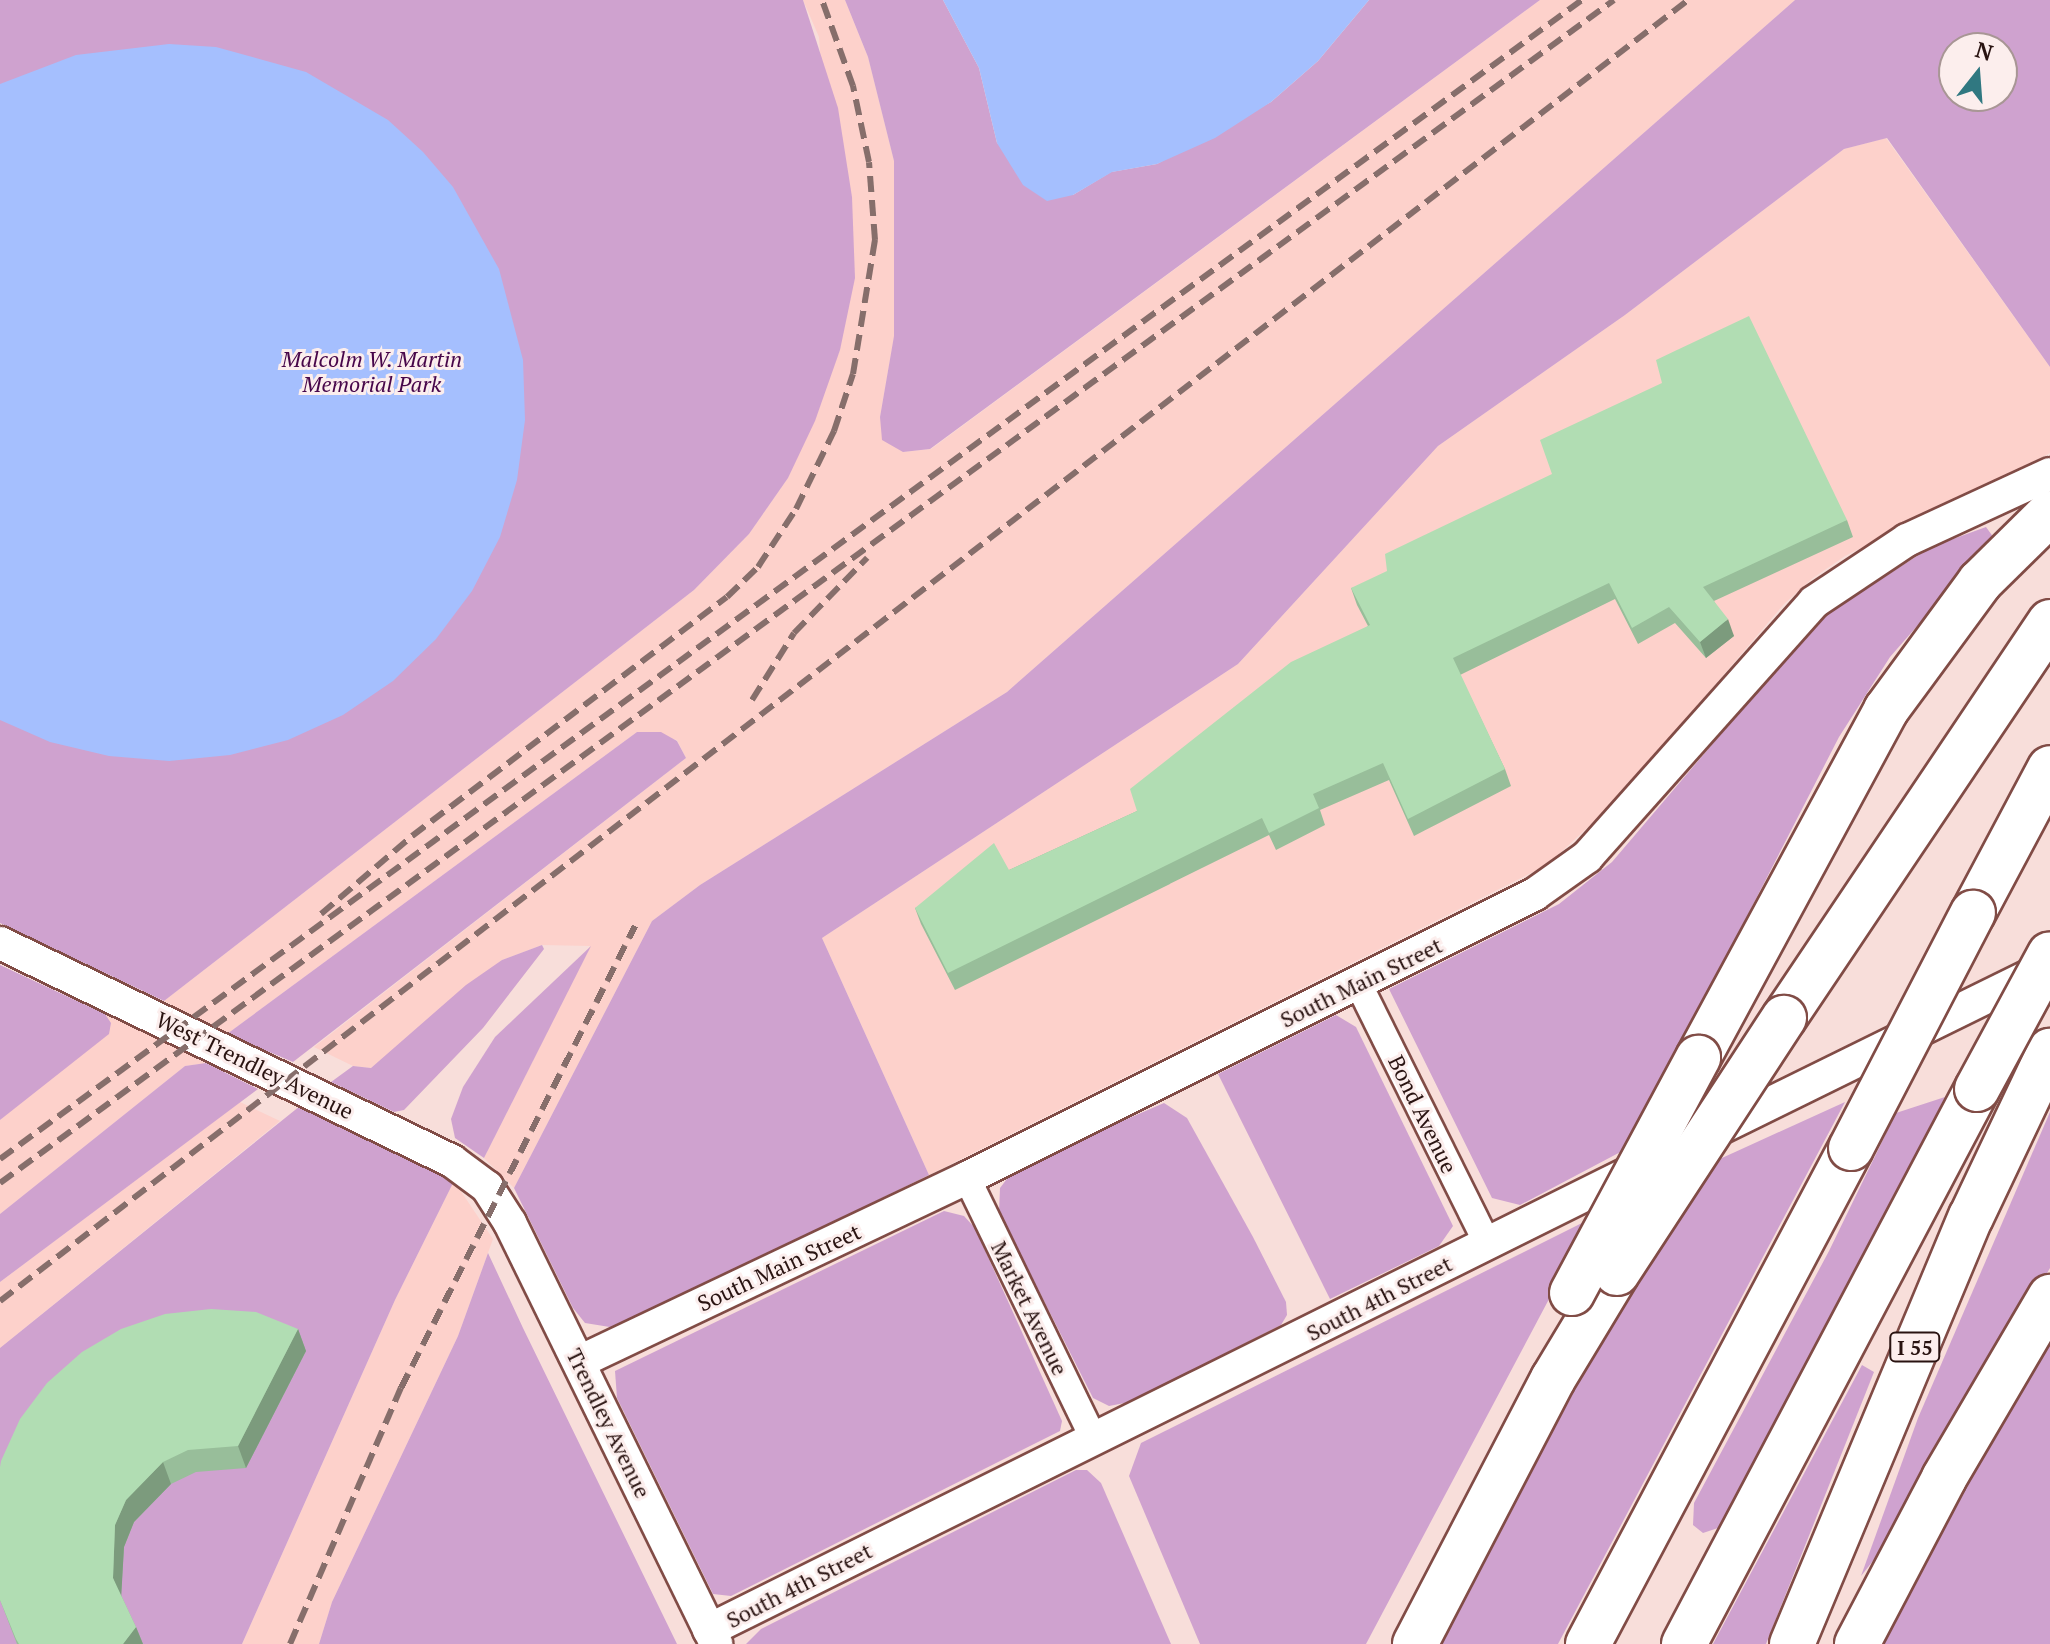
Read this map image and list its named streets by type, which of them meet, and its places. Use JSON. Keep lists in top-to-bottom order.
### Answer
{
  "streets": {
    "highway": ["I 55"],
    "street": [
      "South Main Street",
      "West Trendley Avenue",
      "Bond Avenue",
      "South 4th Street",
      "Market Avenue",
      "Trendley Avenue"
    ]
  },
  "crossings": [
    ["South Main Street", "Bond Avenue"],
    ["South Main Street", "Market Avenue"],
    ["South Main Street", "Trendley Avenue"],
    ["West Trendley Avenue", "Trendley Avenue"],
    ["Bond Avenue", "South 4th Street"],
    ["South 4th Street", "Market Avenue"],
    ["South 4th Street", "Trendley Avenue"]
  ],
  "parks": ["Malcolm W. Martin Memorial Park"],
  "north": "top"
}
